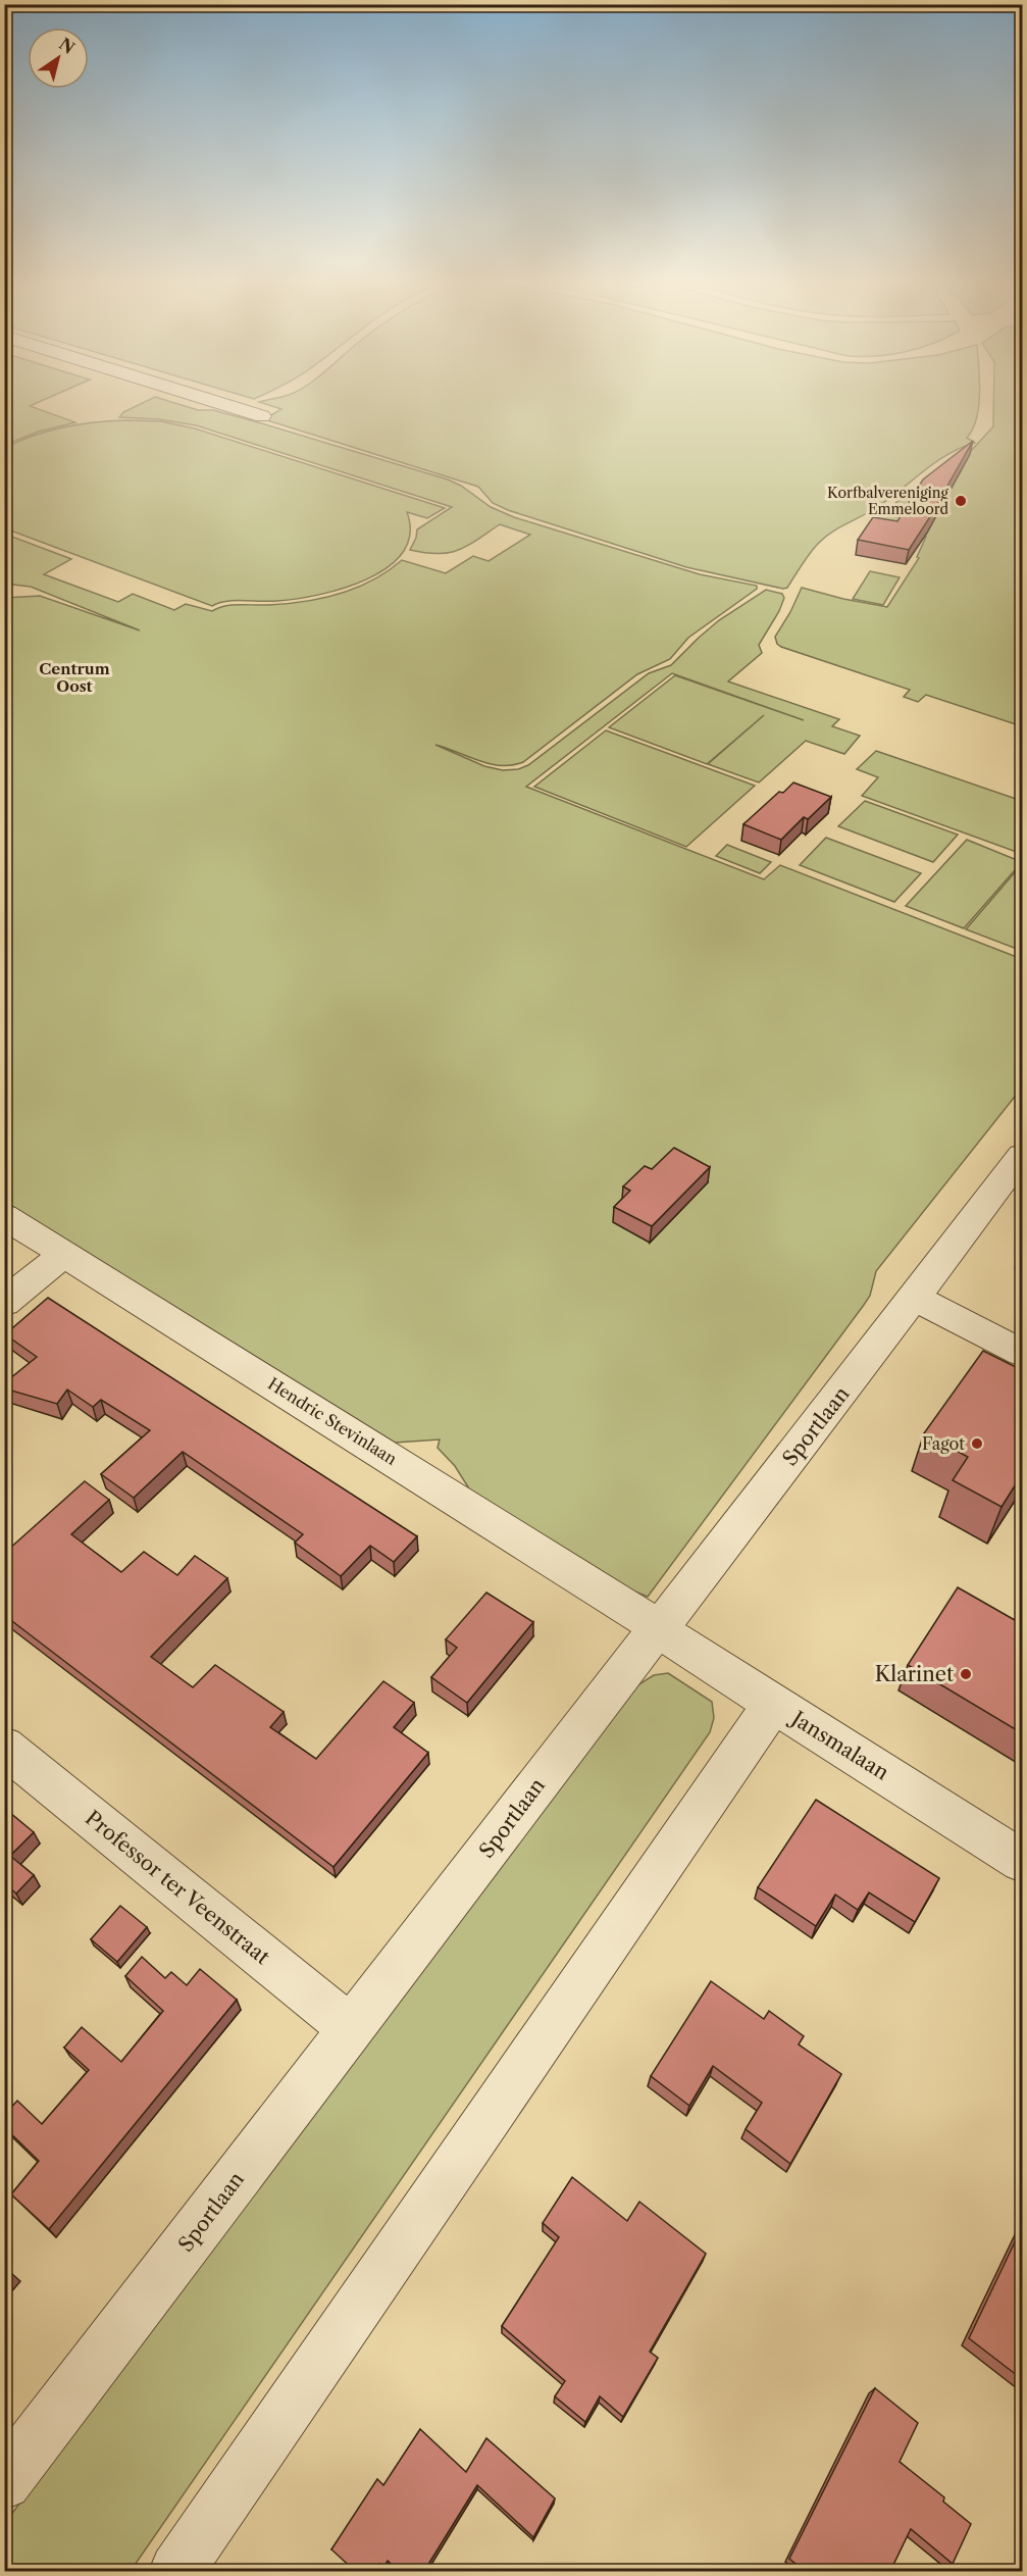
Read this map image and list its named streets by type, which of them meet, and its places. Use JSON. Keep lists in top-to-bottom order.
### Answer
{
  "streets": {
    "street": [
      "Hendric Stevinlaan",
      "Sportlaan",
      "Jansmalaan",
      "Professor ter Veenstraat"
    ]
  },
  "crossings": [
    ["Hendric Stevinlaan", "Sportlaan"],
    ["Hendric Stevinlaan", "Jansmalaan"],
    ["Sportlaan", "Jansmalaan"],
    ["Sportlaan", "Professor ter Veenstraat"]
  ],
  "districts": ["Centrum Oost"],
  "places": ["Korfbalvereniging Emmeloord", "Fagot", "Klarinet"],
  "north": "top right"
}
